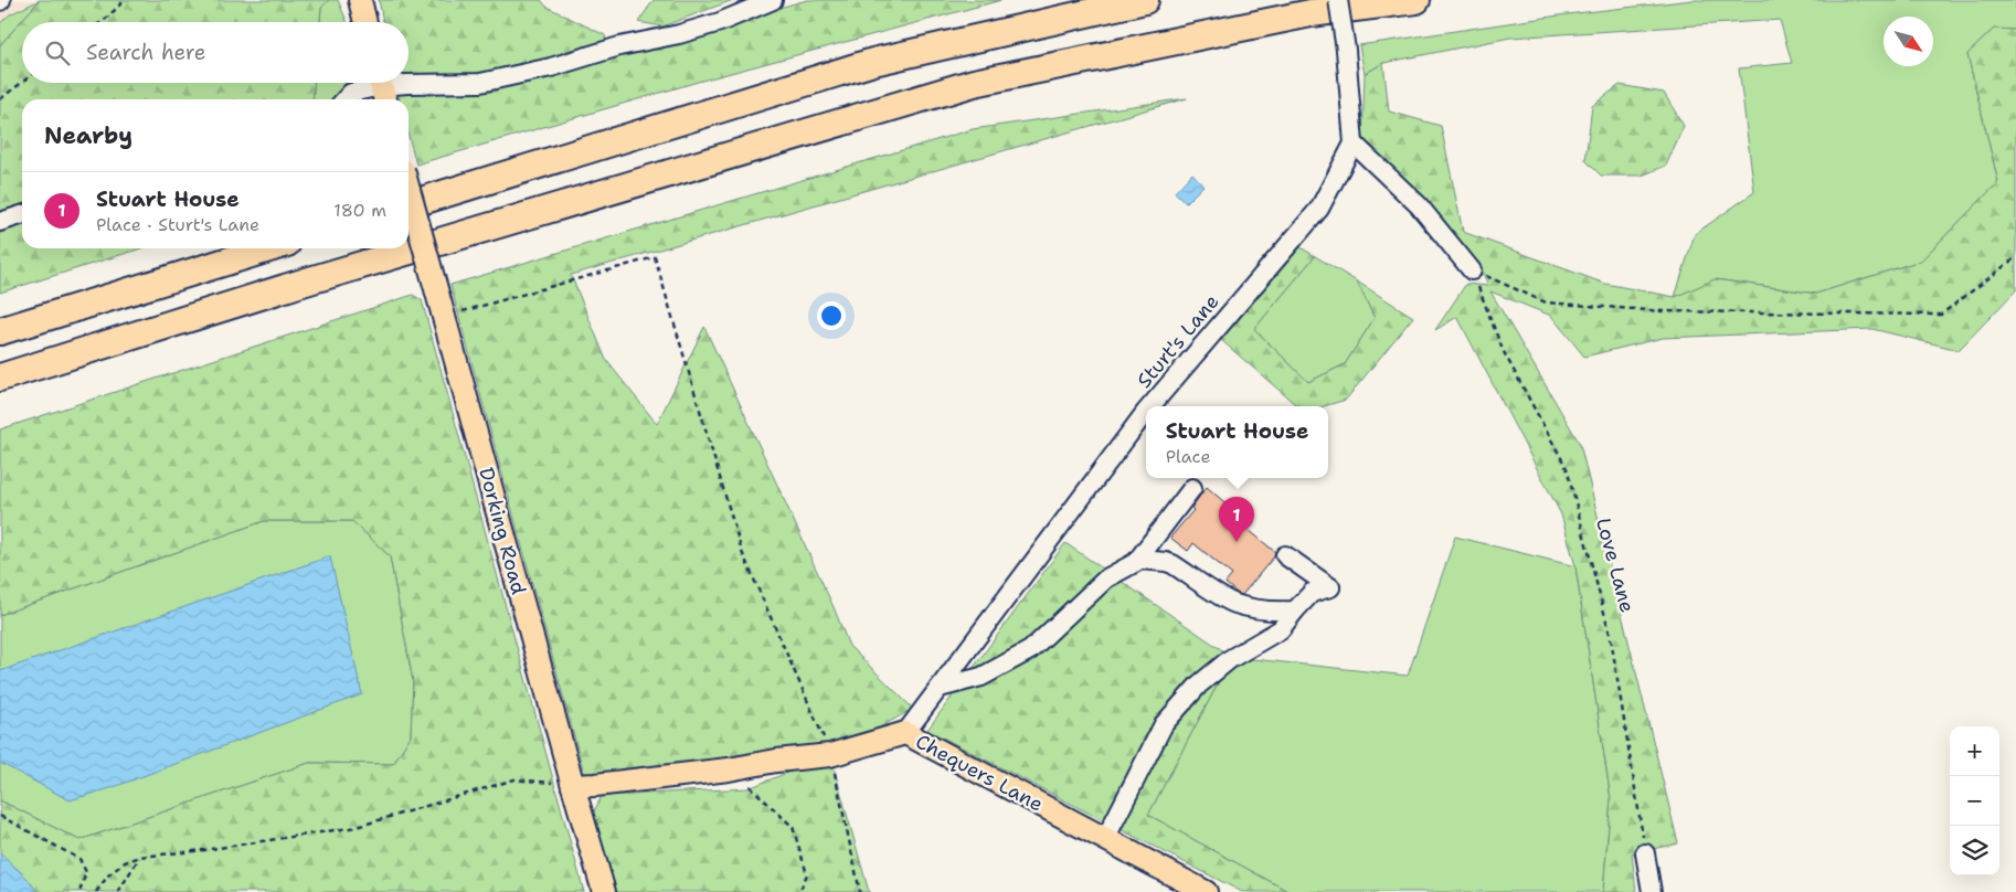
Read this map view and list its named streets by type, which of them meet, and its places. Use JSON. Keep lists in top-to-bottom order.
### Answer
{
  "streets": {
    "main road": ["Dorking Road", "Chequers Lane"],
    "street": ["Sturt's Lane"],
    "path": ["Love Lane"]
  },
  "crossings": [
    ["Sturt's Lane", "Chequers Lane"],
    ["Dorking Road", "Chequers Lane"]
  ],
  "north": "bottom right",
  "page": {
    "search": "Search here",
    "heading": "Nearby",
    "list": [
      {
        "mark": "1",
        "name": "Stuart House",
        "note": "Place · Sturt's Lane",
        "value": "180 m"
      }
    ],
    "popup": ["Stuart House", "Place"],
    "pins": "1",
    "map_buttons": ["+", "−"]
  }
}
